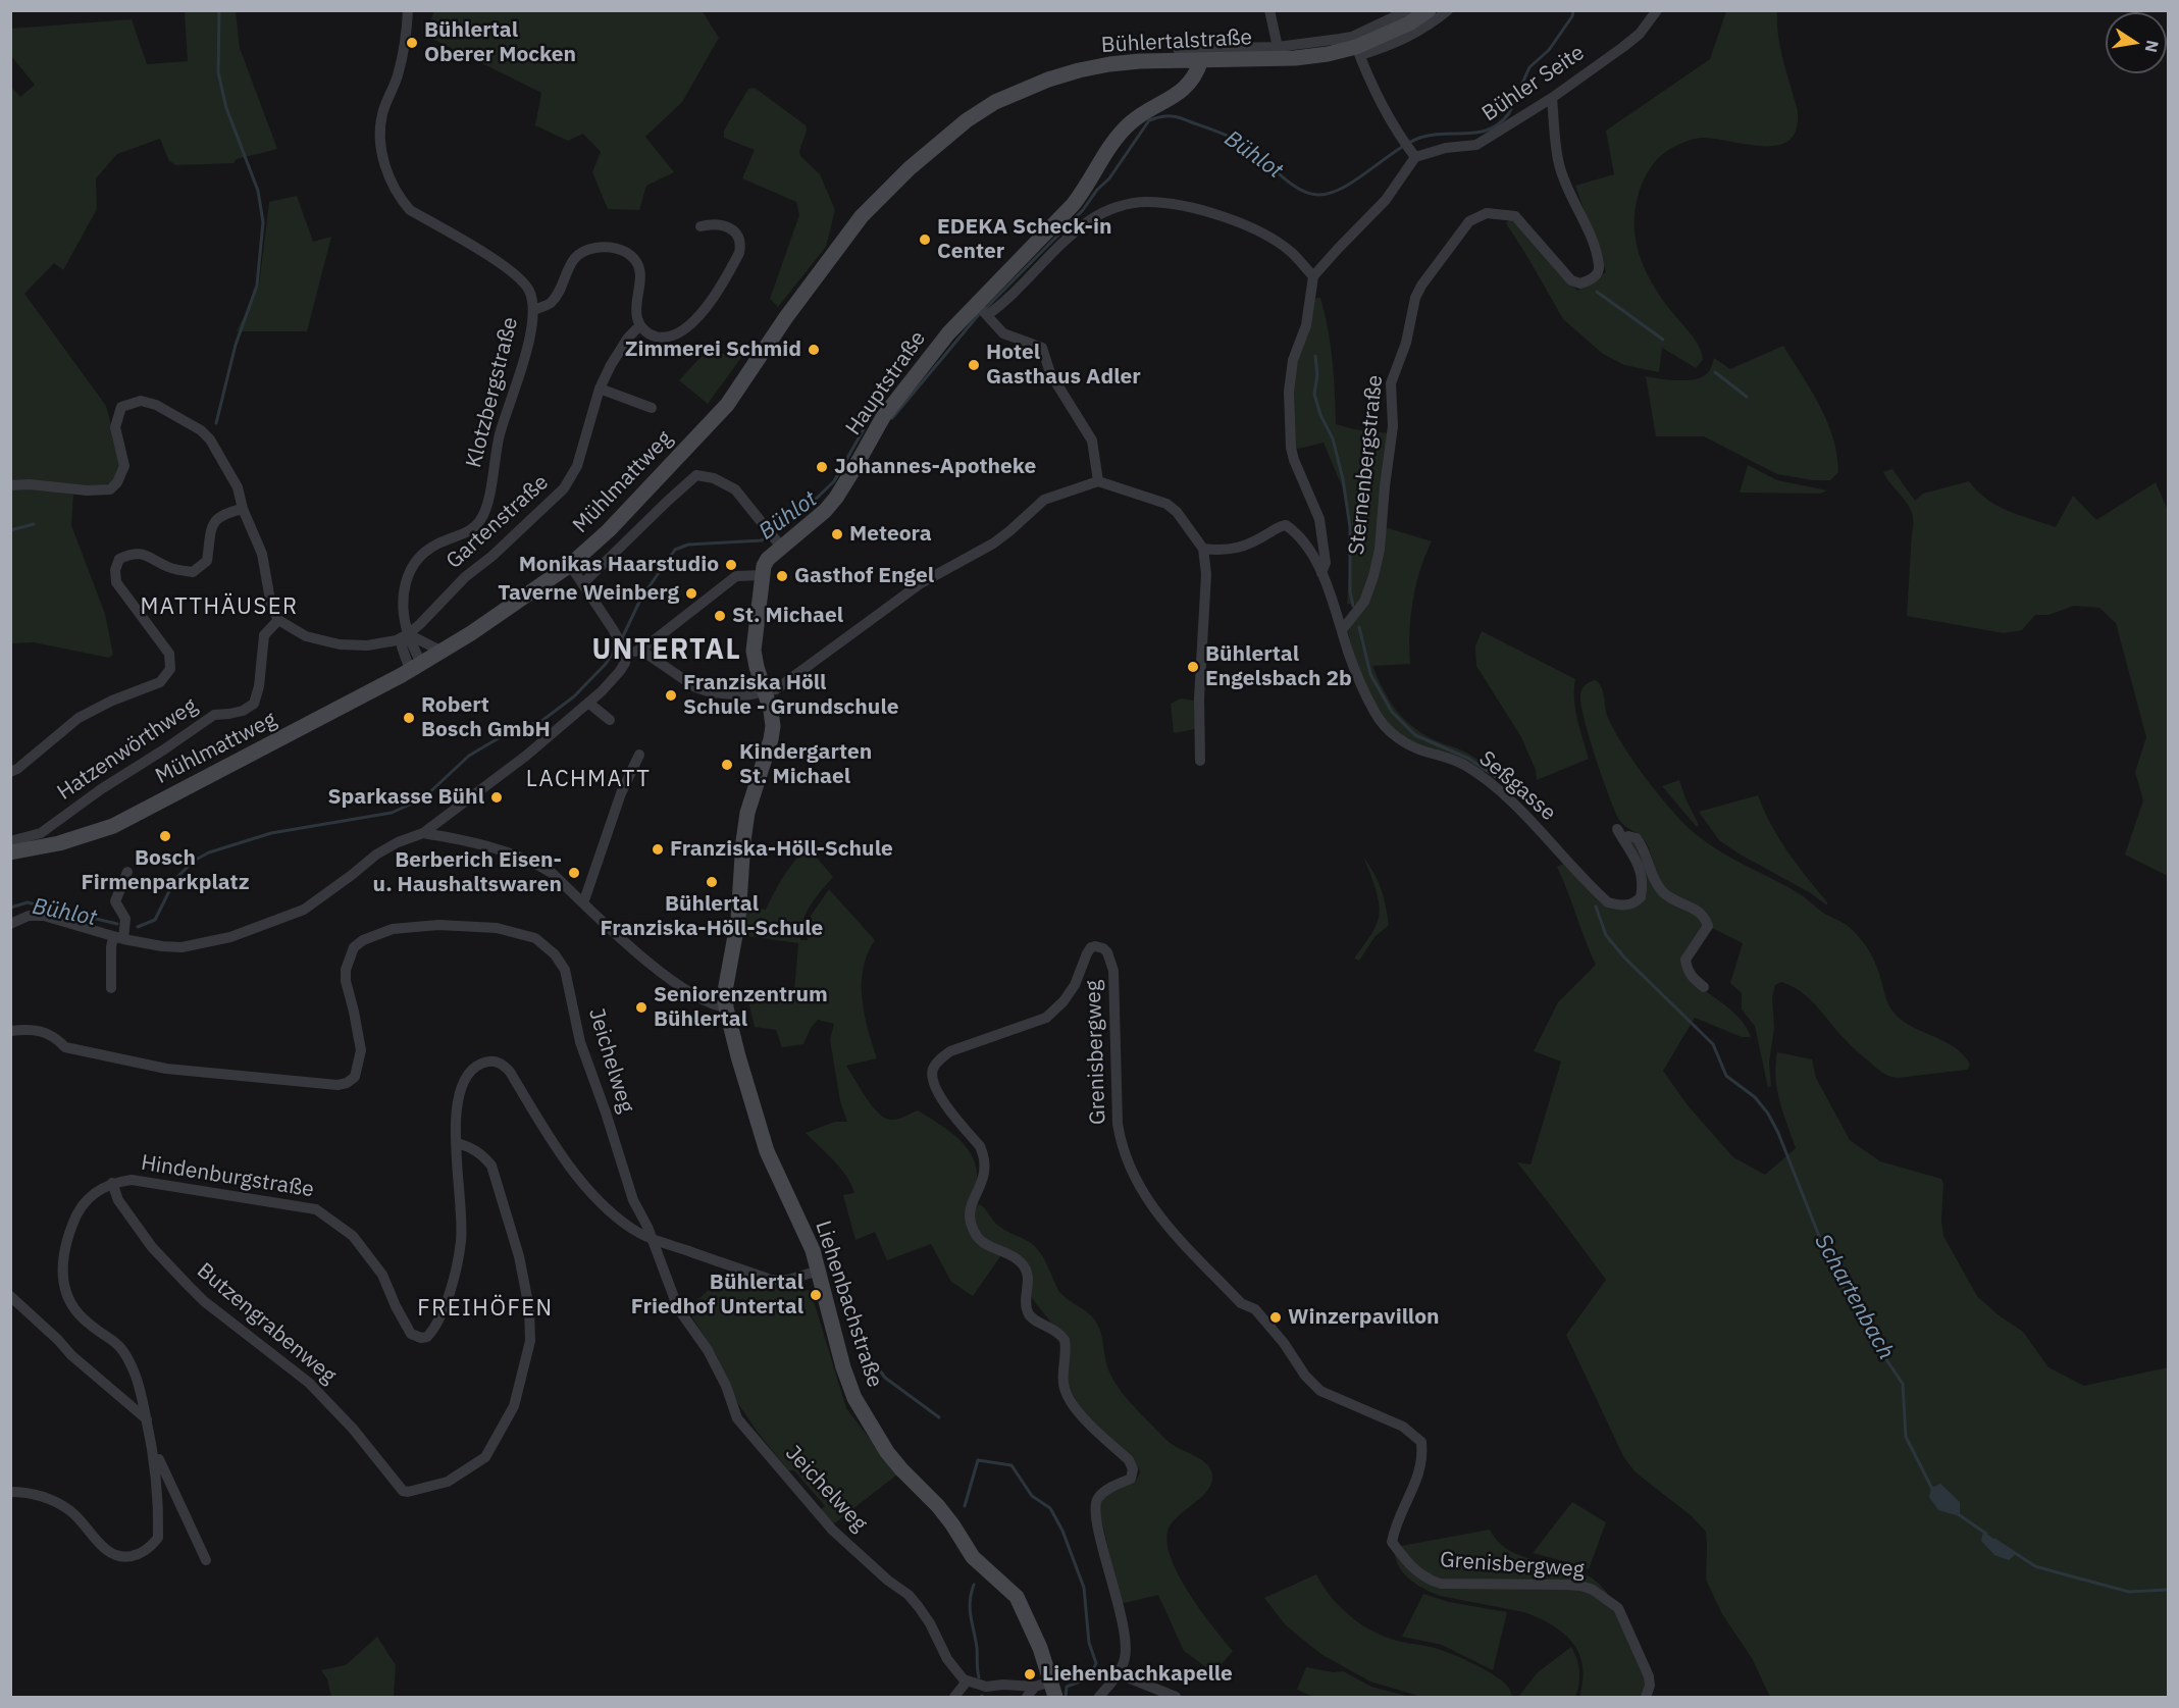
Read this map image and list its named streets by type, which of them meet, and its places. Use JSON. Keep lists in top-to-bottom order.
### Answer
{
  "streets": {
    "street": [
      "Bühlertalstraße",
      "Bühler Seite",
      "Hauptstraße",
      "Klotzbergstraße",
      "Sternenbergstraße",
      "Mühlmattweg",
      "Gartenstraße",
      "Hatzenwörthweg",
      "Seßgasse",
      "Grenisbergweg",
      "Jeichelweg",
      "Hindenburgstraße",
      "Liehenbachstraße",
      "Butzengrabenweg"
    ]
  },
  "crossings": [
    ["Bühlertalstraße", "Hauptstraße"],
    ["Bühlertalstraße", "Mühlmattweg"],
    ["Bühler Seite", "Sternenbergstraße"],
    ["Hauptstraße", "Liehenbachstraße"],
    ["Klotzbergstraße", "Mühlmattweg"],
    ["Klotzbergstraße", "Gartenstraße"],
    ["Sternenbergstraße", "Seßgasse"],
    ["Jeichelweg", "Hindenburgstraße"],
    ["Hindenburgstraße", "Liehenbachstraße"],
    ["Hindenburgstraße", "Butzengrabenweg"]
  ],
  "districts": [
    "MATTHÄUSER",
    "UNTERTAL",
    "LACHMATT",
    "FREIHÖFEN"
  ],
  "water": ["Bühlot", "Schartenbach"],
  "places": [
    "Bühlertal Oberer Mocken",
    "EDEKA Scheck-in Center",
    "Zimmerei Schmid",
    "Hotel Gasthaus Adler",
    "Johannes-Apotheke",
    "Meteora",
    "Monikas Haarstudio",
    "Gasthof Engel",
    "Taverne Weinberg",
    "St. Michael",
    "Bühlertal Engelsbach 2b",
    "Franziska Höll Schule - Grundschule",
    "Robert Bosch GmbH",
    "Kindergarten St. Michael",
    "Sparkasse Bühl",
    "Bosch Firmenparkplatz",
    "Franziska-Höll-Schule",
    "Berberich Eisen- u. Haushaltswaren",
    "Bühlertal Franziska-Höll-Schule",
    "Seniorenzentrum Bühlertal",
    "Bühlertal Friedhof Untertal",
    "Winzerpavillon",
    "Liehenbachkapelle"
  ],
  "north": "right"
}
